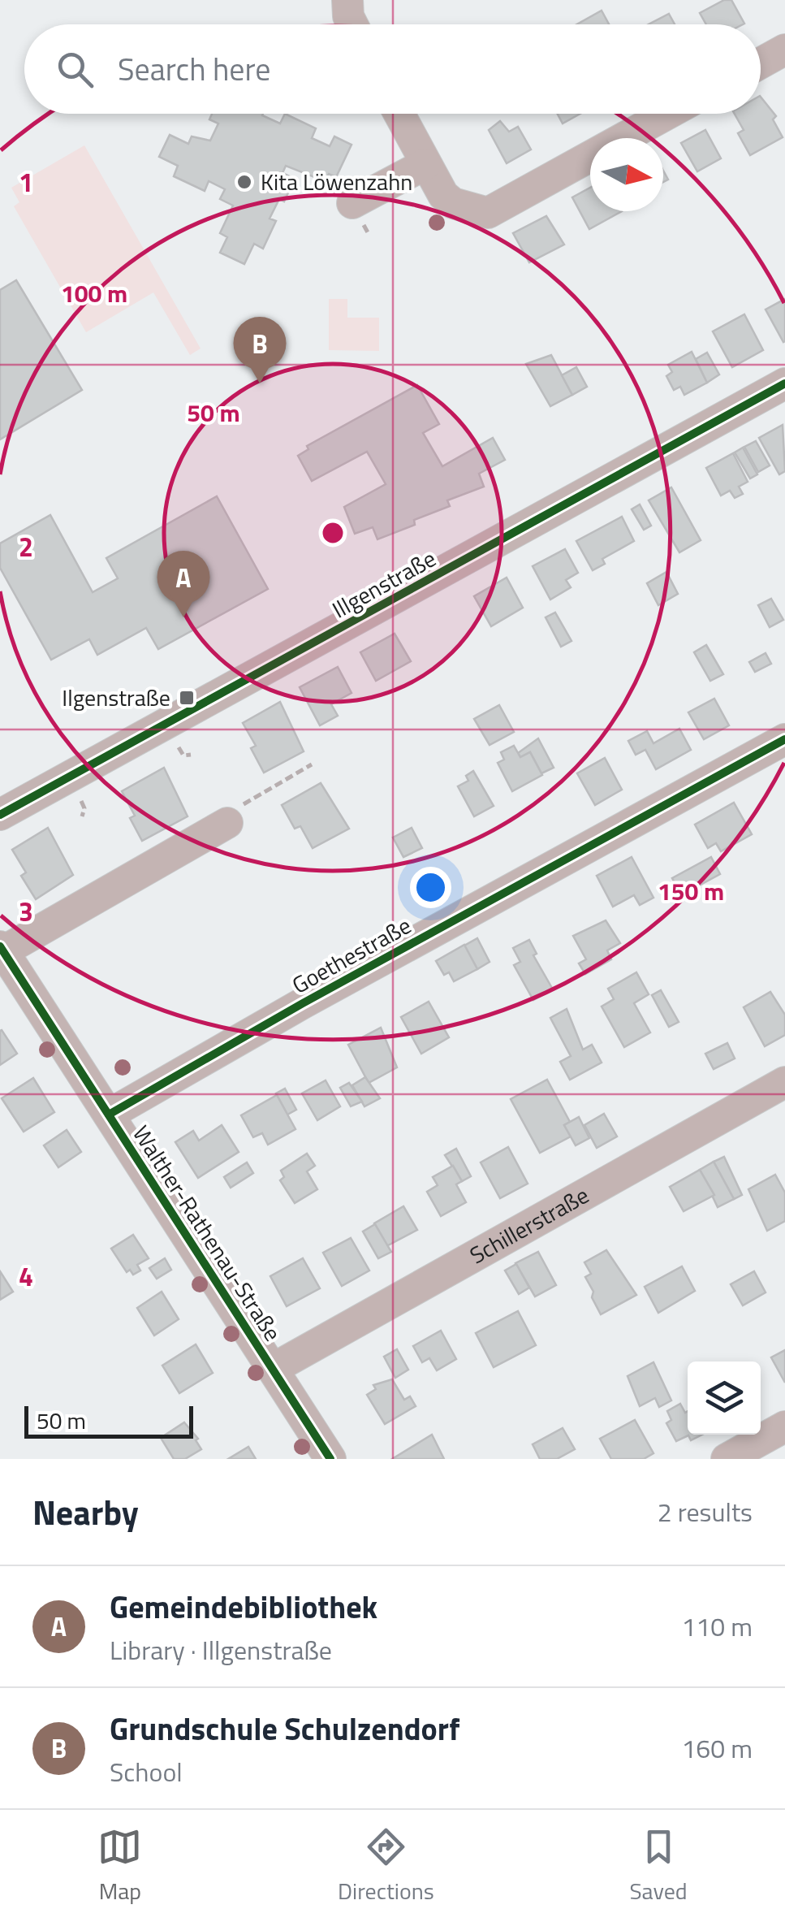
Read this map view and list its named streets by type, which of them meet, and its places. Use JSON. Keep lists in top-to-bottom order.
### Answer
{
  "streets": {
    "street": [
      "Illgenstraße",
      "Goethestraße",
      "Schillerstraße",
      "Walther-Rathenau-Straße"
    ]
  },
  "crossings": [
    ["Goethestraße", "Walther-Rathenau-Straße"],
    ["Schillerstraße", "Walther-Rathenau-Straße"]
  ],
  "places": {
    "other": ["Kita Löwenzahn"],
    "transit": ["Ilgenstraße"]
  },
  "scale_bar": "50 m",
  "north": "right",
  "page": {
    "search": "Search here",
    "pins": ["B", "A"],
    "scale": "50 m",
    "heading": ["Nearby", "2 results"],
    "list": [
      {
        "mark": "A",
        "name": "Gemeindebibliothek",
        "note": "Library · Illgenstraße",
        "value": "110 m"
      },
      {
        "mark": "B",
        "name": "Grundschule Schulzendorf",
        "note": "School",
        "value": "160 m"
      }
    ],
    "nav": ["Map", "Directions", "Saved"]
  },
  "grid": {
    "rows": [
      "1",
      "2",
      "3",
      "4"
    ]
  },
  "rings": ["100 m", "50 m", "150 m"]
}
